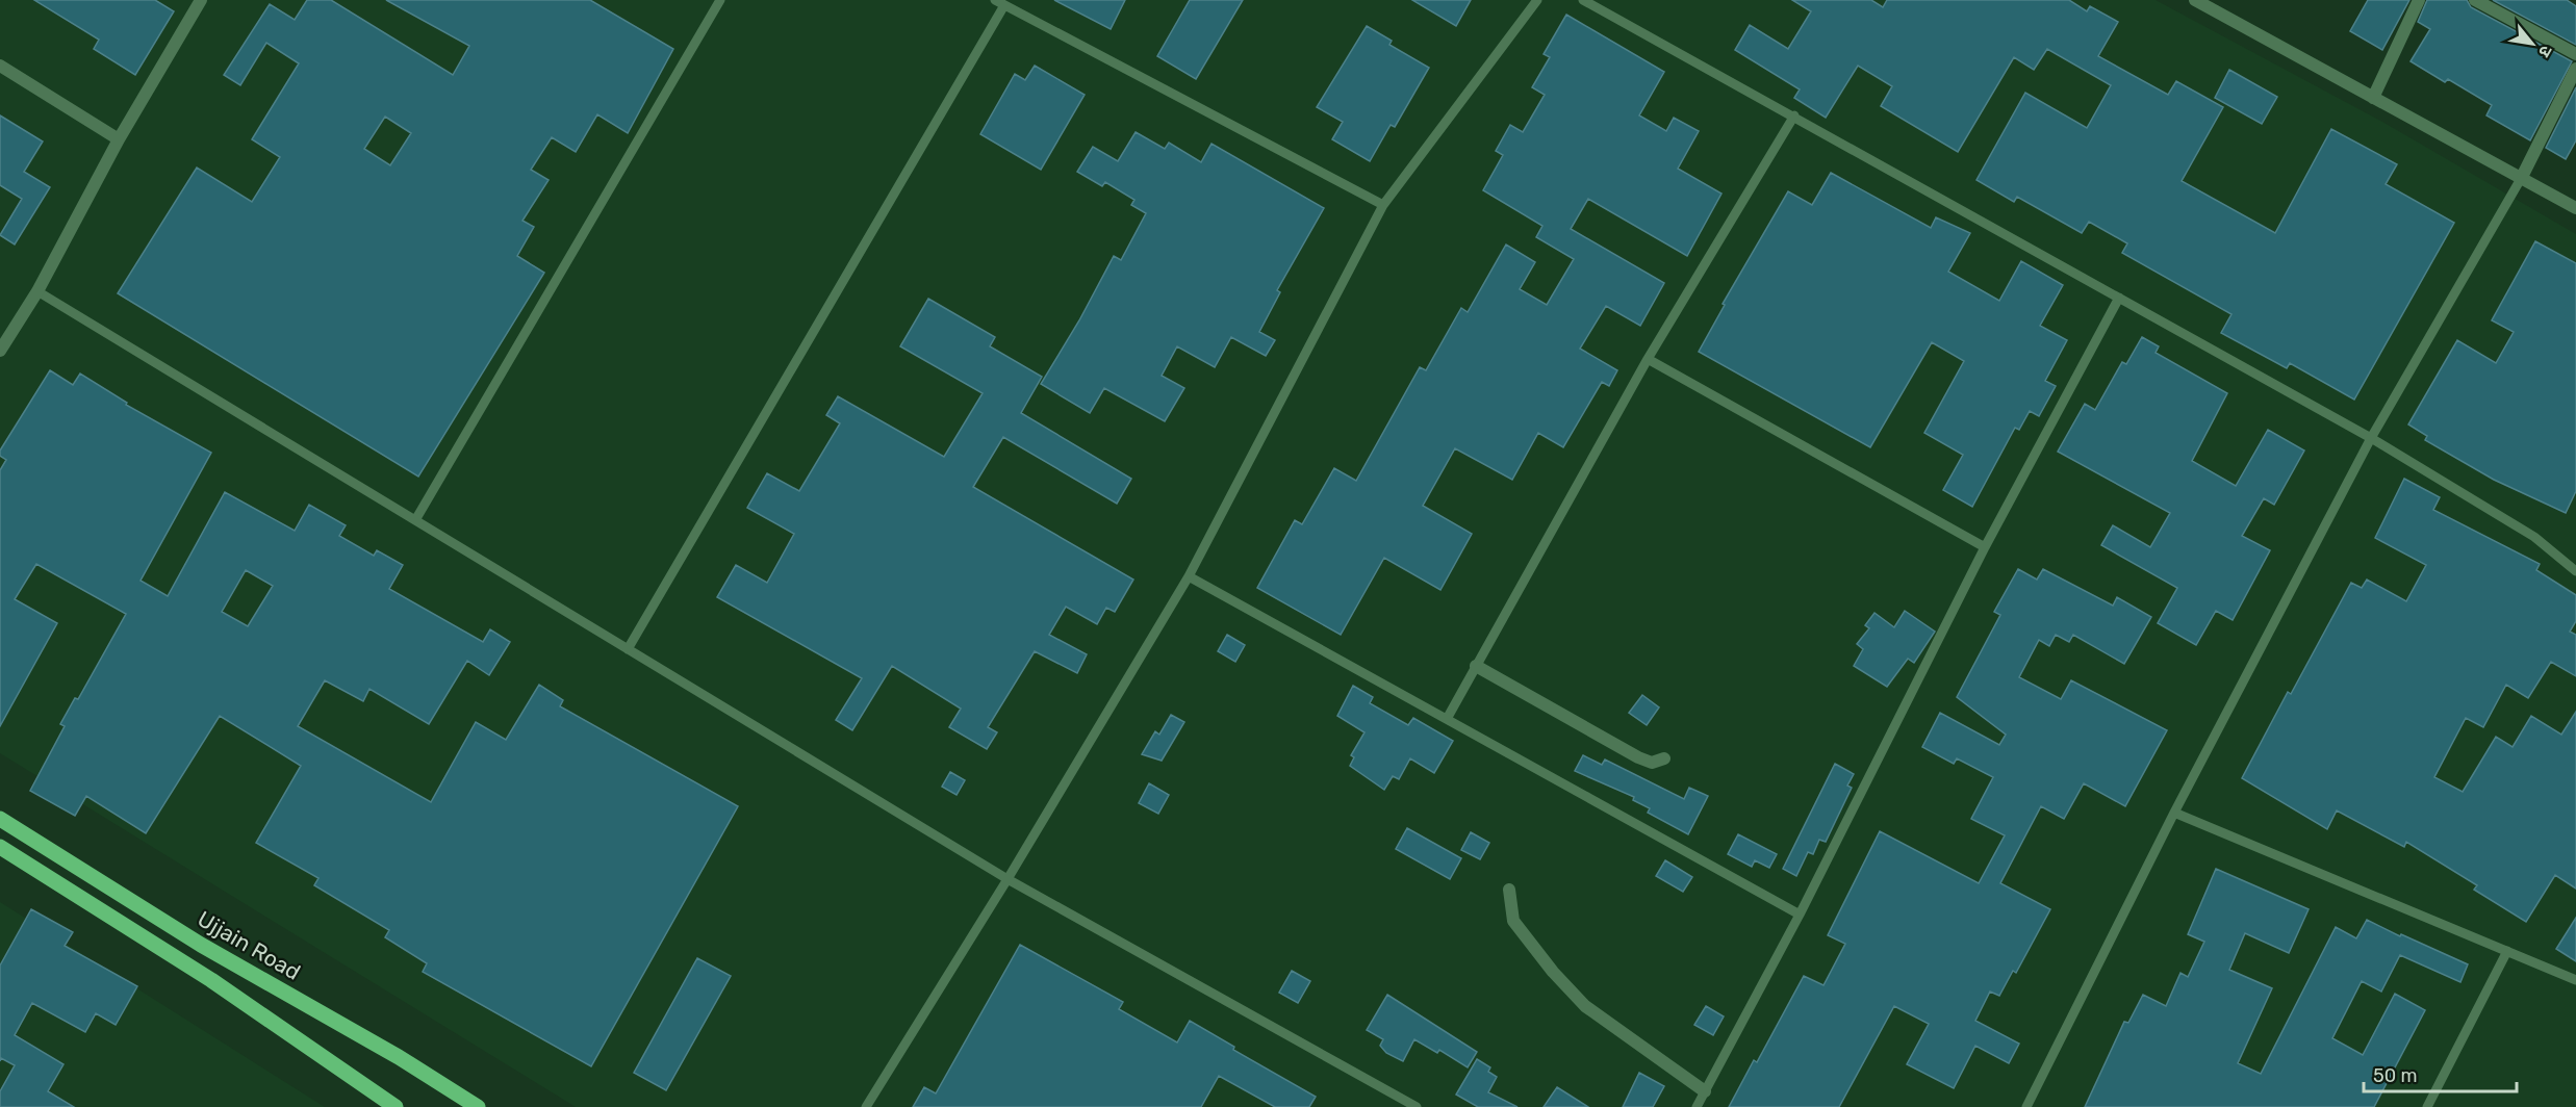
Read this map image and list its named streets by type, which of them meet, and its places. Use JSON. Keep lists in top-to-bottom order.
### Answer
{
  "streets": {
    "main road": ["Ujjain Road"]
  },
  "scale_bar": "50 m",
  "north": "bottom right"
}
